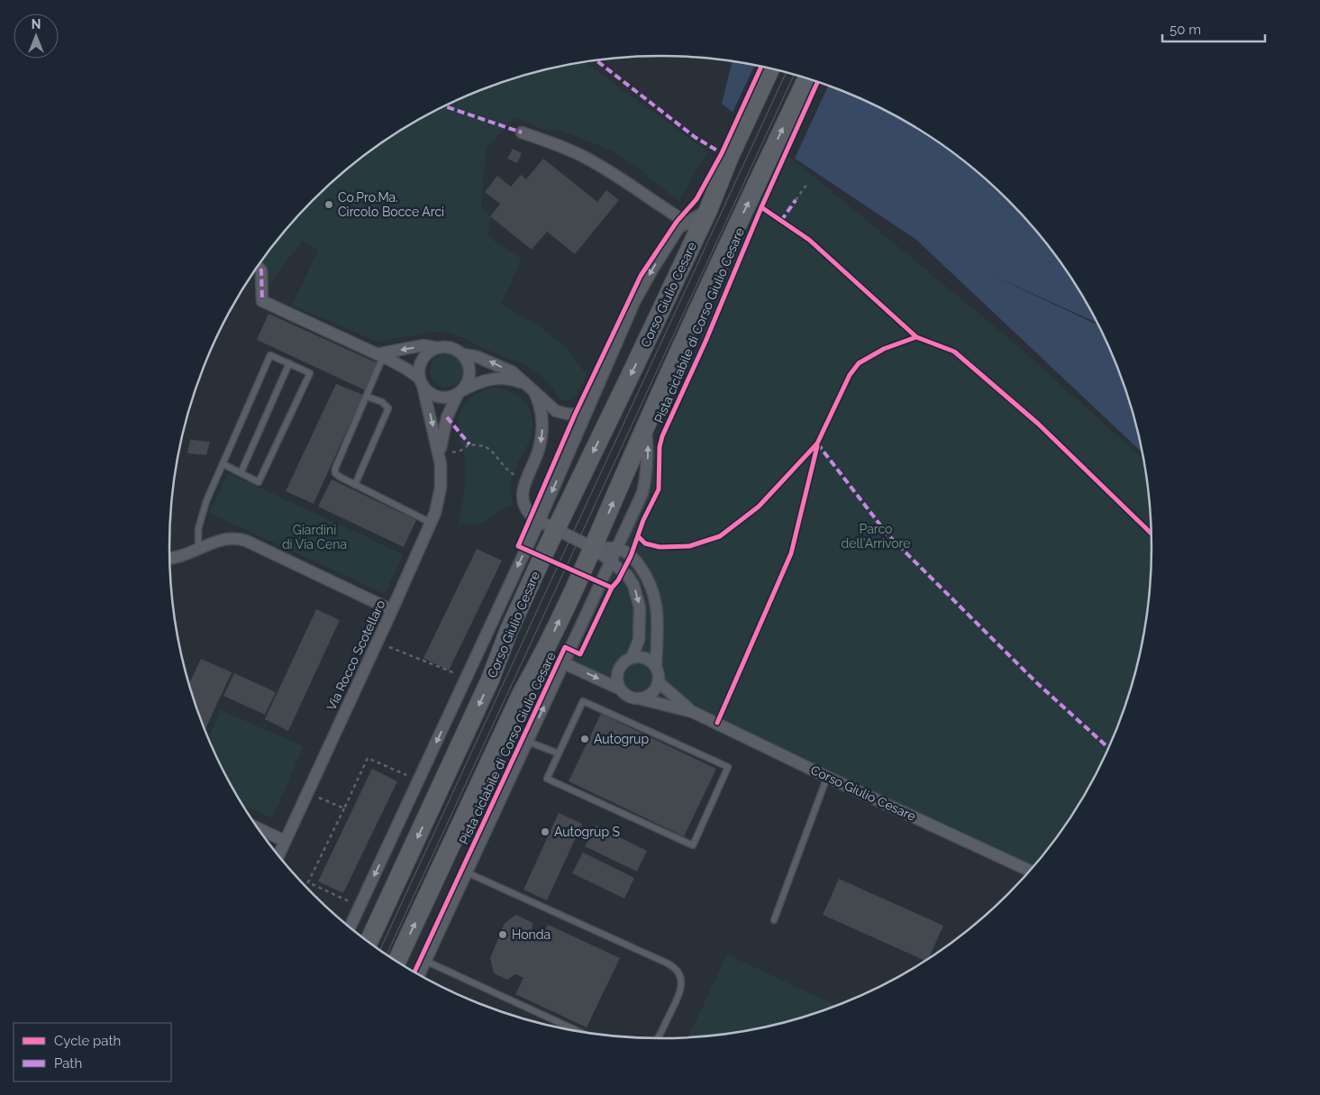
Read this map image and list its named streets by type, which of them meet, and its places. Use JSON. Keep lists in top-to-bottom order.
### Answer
{
  "streets": {
    "main road": ["Corso Giulio Cesare"],
    "street": ["Via Rocco Scotellaro"],
    "cycle path": ["Pista ciclabile di Corso Giulio Cesare"]
  },
  "parks": ["Parco dell'Arrivore", "Giardini di Via Cena"],
  "places": [
    "Co.Pro.Ma. Circolo Bocce Arci",
    "Autogrup",
    "Autogrup S",
    "Honda"
  ],
  "legend": ["Cycle path", "Path"],
  "scale_bar": "50 m",
  "north": "top"
}
